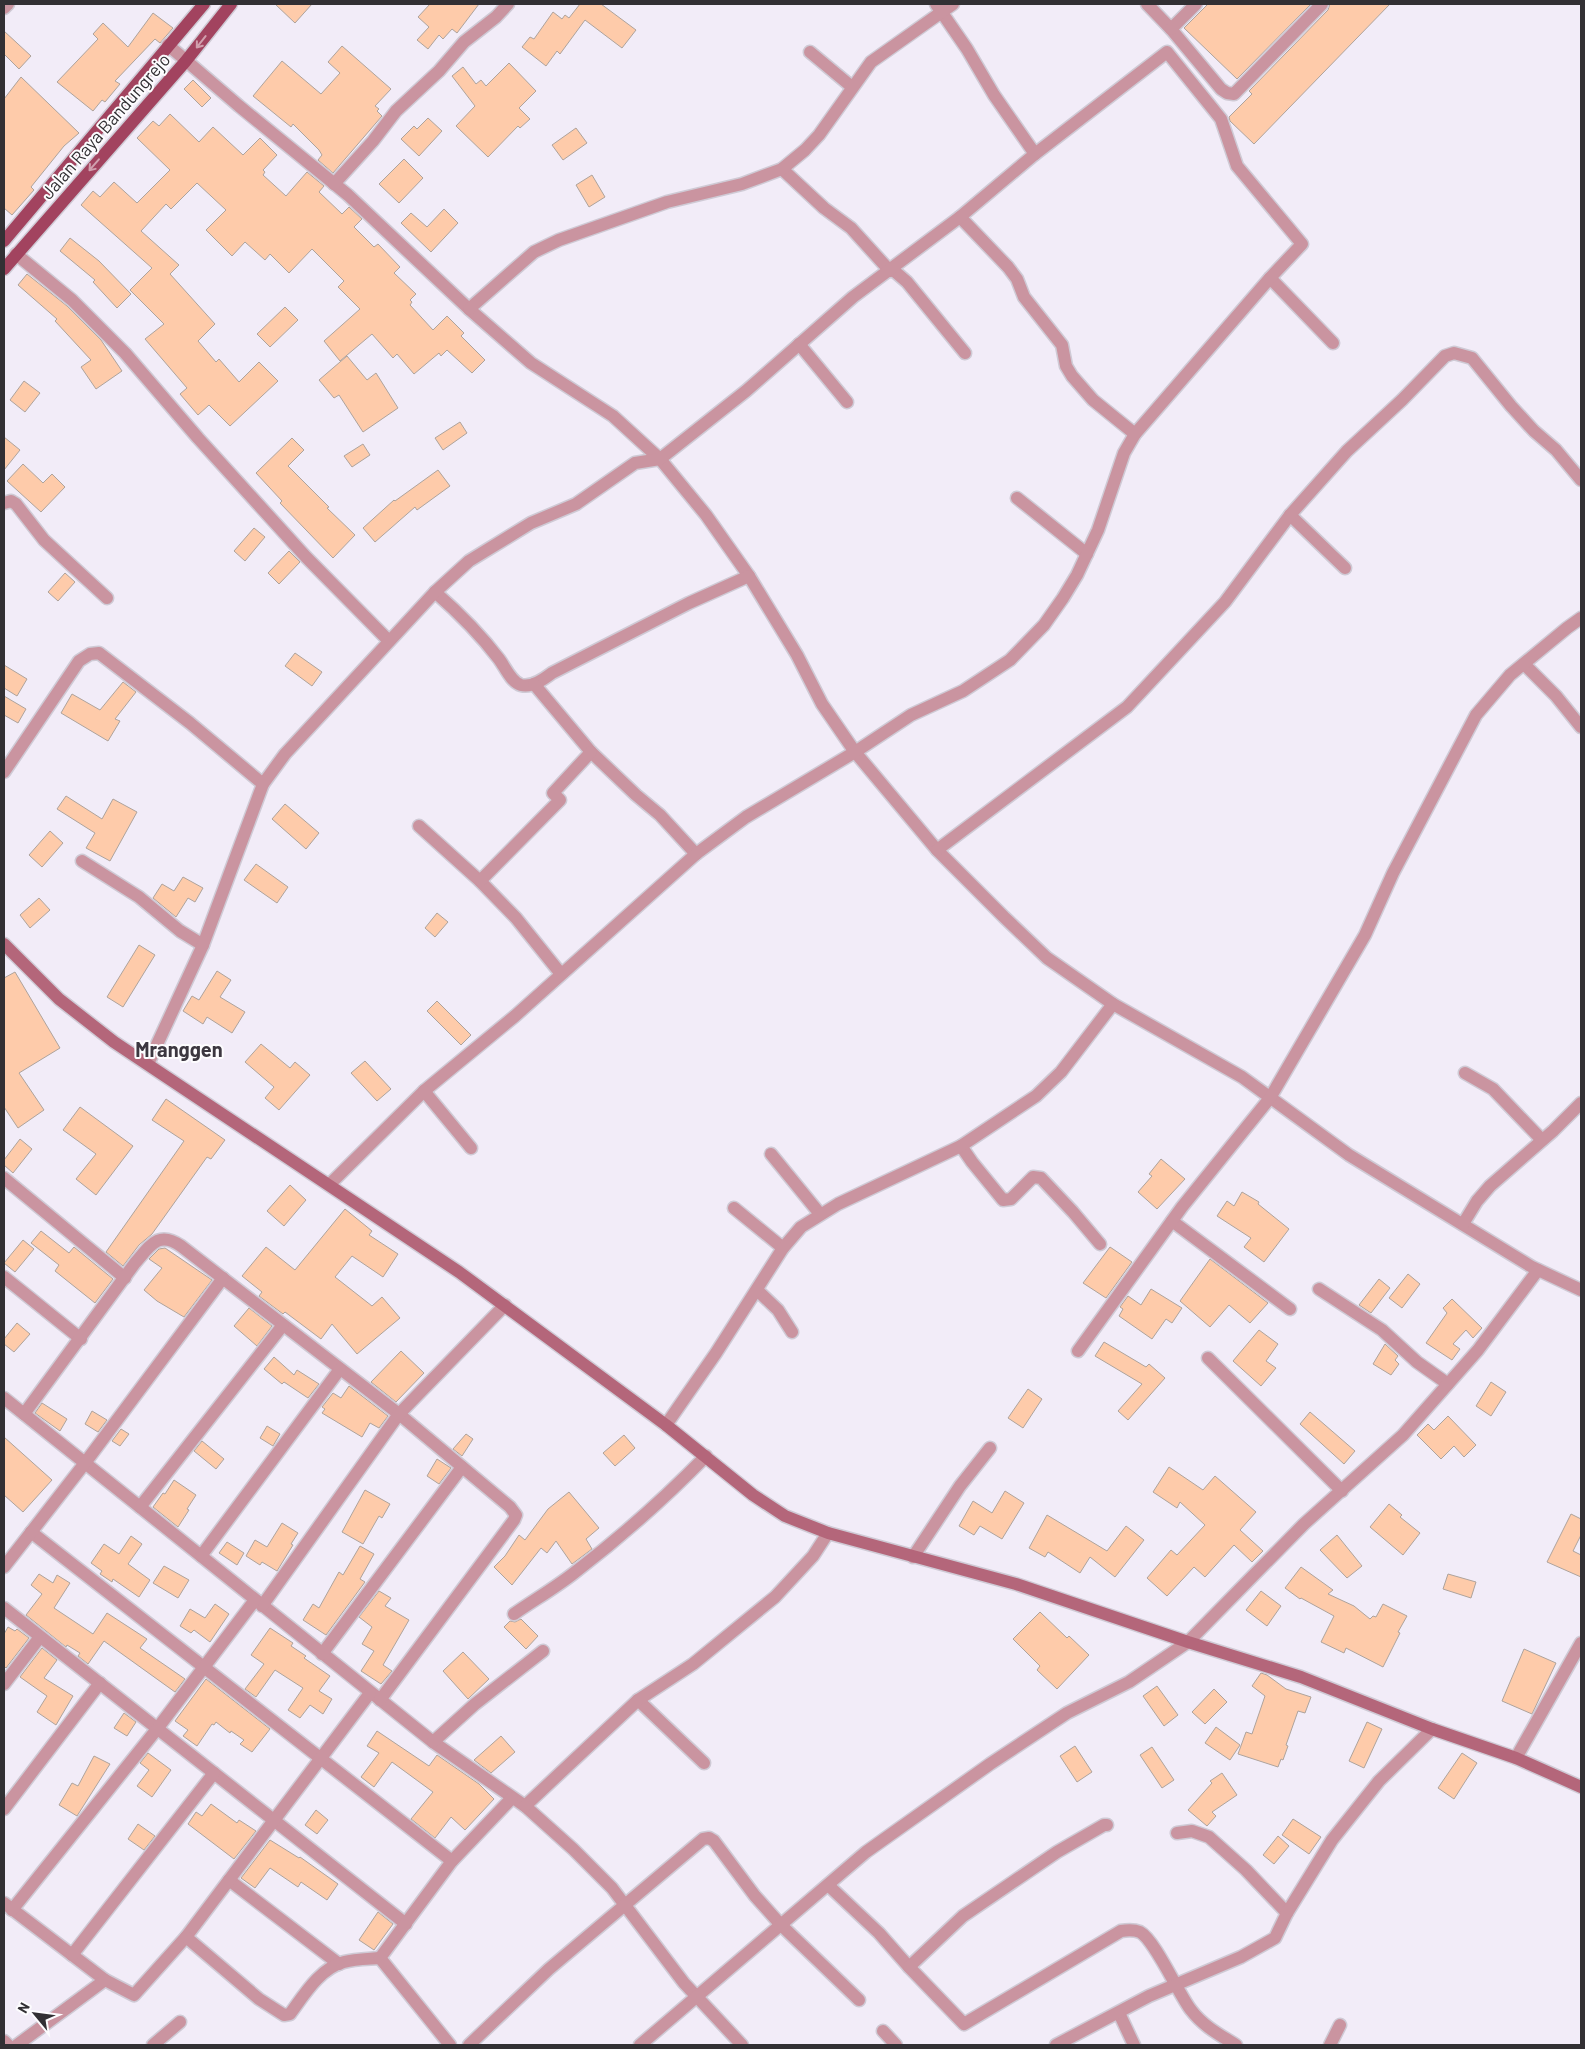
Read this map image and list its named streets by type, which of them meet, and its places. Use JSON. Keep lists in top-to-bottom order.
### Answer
{
  "streets": {
    "main road": ["Jalan Raya Bandungrejo"]
  },
  "districts": ["Mranggen"],
  "north": "top left"
}
